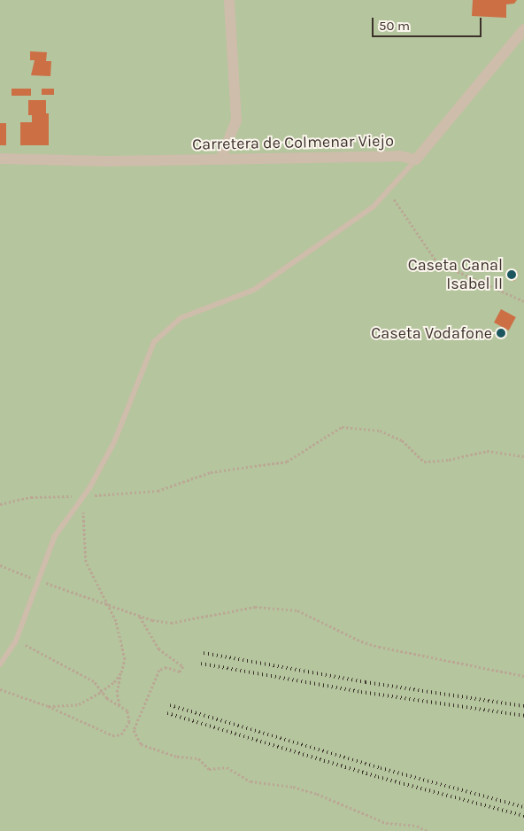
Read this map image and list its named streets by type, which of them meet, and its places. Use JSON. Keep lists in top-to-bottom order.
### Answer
{
  "streets": {
    "street": ["Carretera de Colmenar Viejo"]
  },
  "places": ["Caseta Canal Isabel II", "Caseta Vodafone"],
  "scale_bar": "50 m"
}
